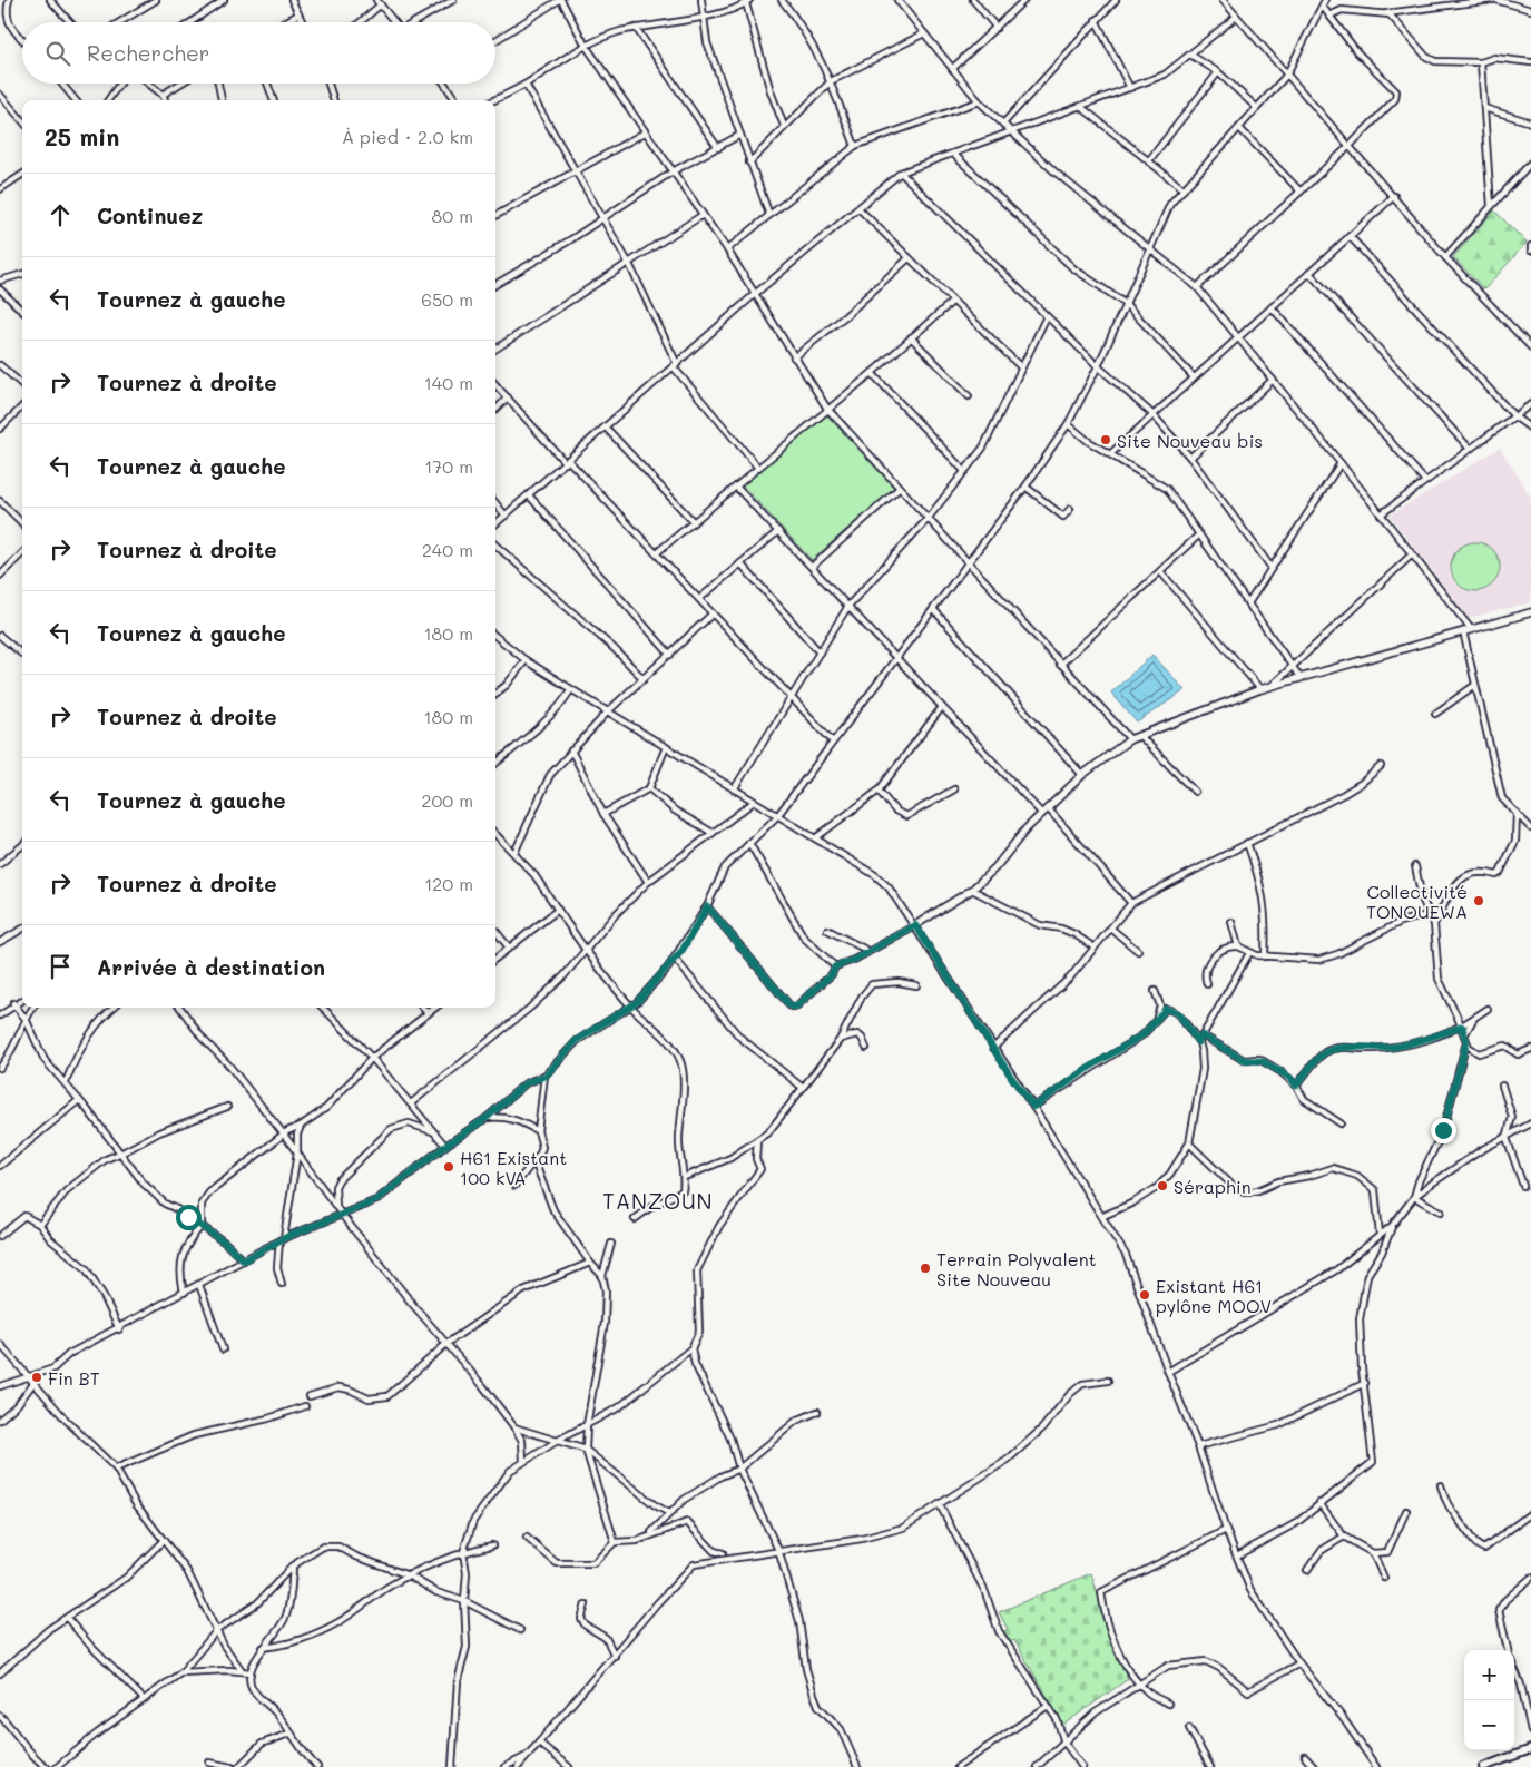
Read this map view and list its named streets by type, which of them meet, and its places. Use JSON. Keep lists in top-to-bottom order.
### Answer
{
  "districts": ["TANZOUN"],
  "places": [
    "Site Nouveau bis",
    "Collectivité TONOUEWA",
    "H61 Existant 100 kVA",
    "Séraphin",
    "Terrain Polyvalent Site Nouveau",
    "Existant H61 pylône MOOV",
    "Fin BT"
  ],
  "page": {
    "search": "Rechercher",
    "heading": ["25 min", "À pied · 2.0 km"],
    "list": [
      ["Continuez", "80 m"],
      ["Tournez à gauche", "650 m"],
      ["Tournez à droite", "140 m"],
      ["Tournez à gauche", "170 m"],
      ["Tournez à droite", "240 m"],
      ["Tournez à gauche", "180 m"],
      ["Tournez à droite", "180 m"],
      ["Tournez à gauche", "200 m"],
      ["Tournez à droite", "120 m"],
      "Arrivée à destination"
    ],
    "map_buttons": ["+", "−"]
  }
}
